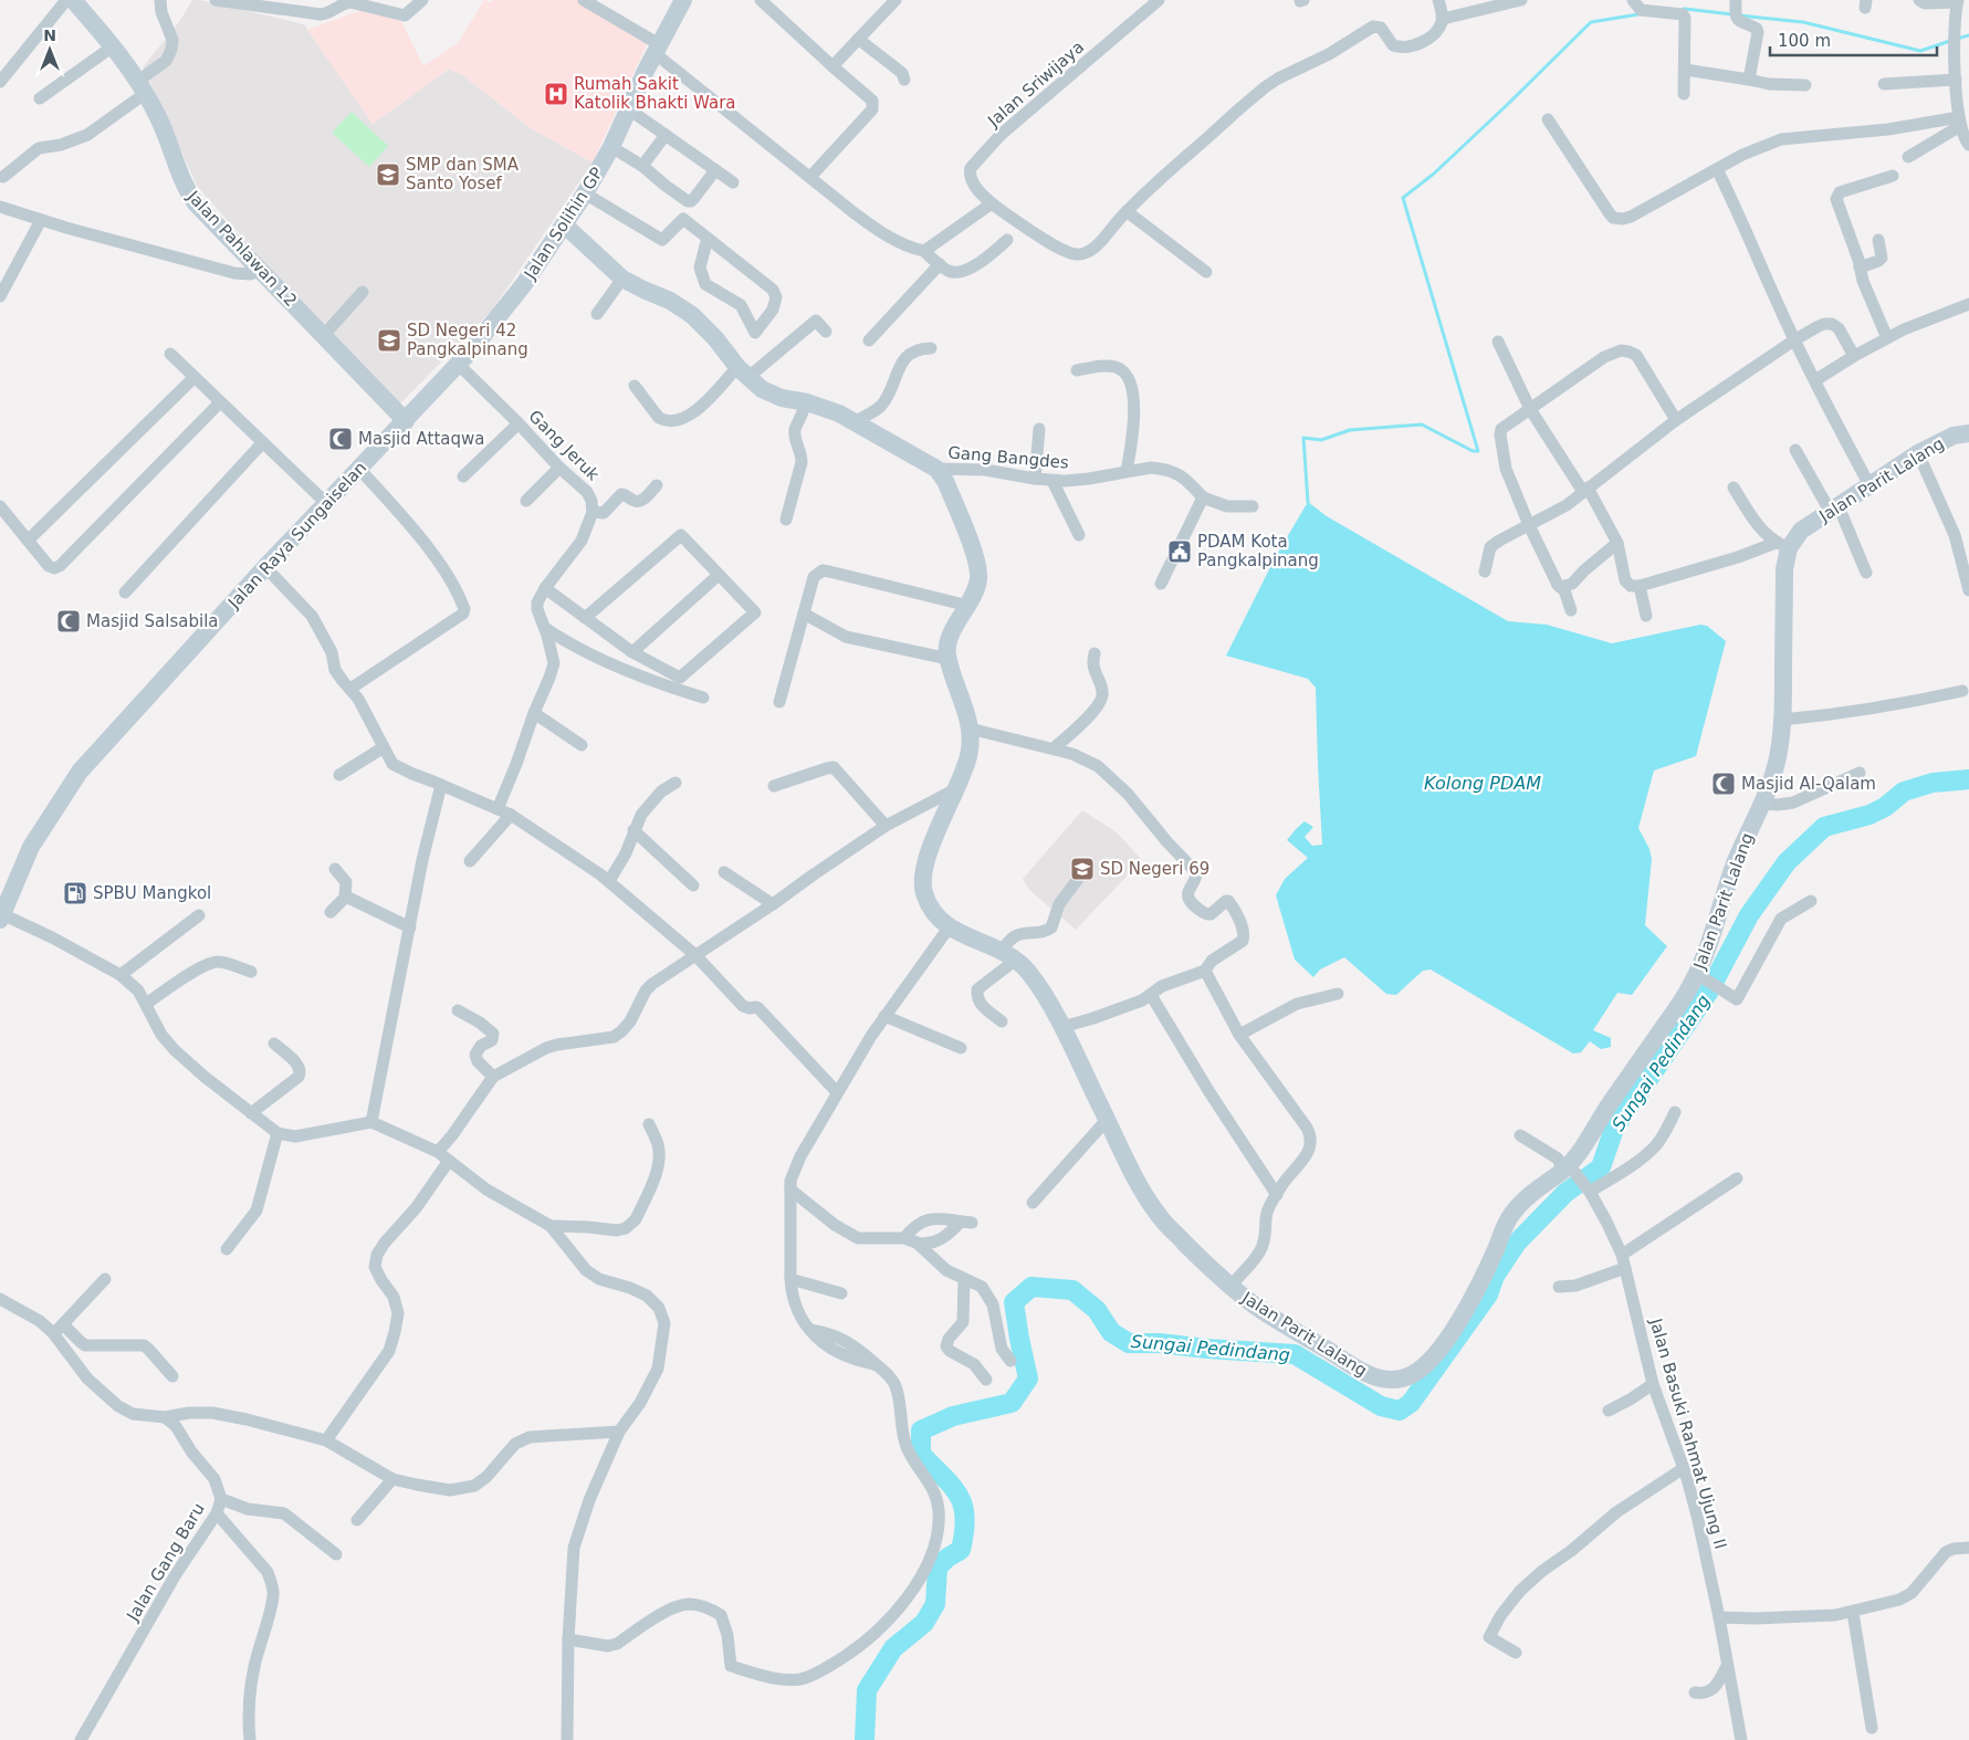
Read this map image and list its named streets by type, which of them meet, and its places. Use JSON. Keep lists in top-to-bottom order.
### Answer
{
  "streets": {
    "street": [
      "Jalan Sriwijaya",
      "Jalan Solihin GP",
      "Jalan Pahlawan 12",
      "Gang Jeruk",
      "Gang Bangdes",
      "Jalan Parit Lalang",
      "Jalan Raya Sungaiselan",
      "Jalan Basuki Rahmat Ujung II",
      "Jalan Gang Baru"
    ]
  },
  "crossings": [
    ["Jalan Solihin GP", "Jalan Pahlawan 12"],
    ["Jalan Solihin GP", "Gang Jeruk"],
    ["Jalan Solihin GP", "Jalan Raya Sungaiselan"],
    ["Jalan Pahlawan 12", "Jalan Raya Sungaiselan"],
    ["Jalan Parit Lalang", "Jalan Basuki Rahmat Ujung II"]
  ],
  "water": ["Kolong PDAM", "Sungai Pedindang"],
  "places": {
    "hospital": ["Rumah Sakit Katolik Bhakti Wara"],
    "school or university": ["SMP dan SMA Santo Yosef", "SD Negeri 42 Pangkalpinang", "SD Negeri 69"],
    "mosque": ["Masjid Attaqwa", "Masjid Salsabila", "Masjid Al-Qalam"],
    "public building": ["PDAM Kota Pangkalpinang"],
    "fuel station": ["SPBU Mangkol"]
  },
  "scale_bar": "100 m",
  "north": "top"
}
